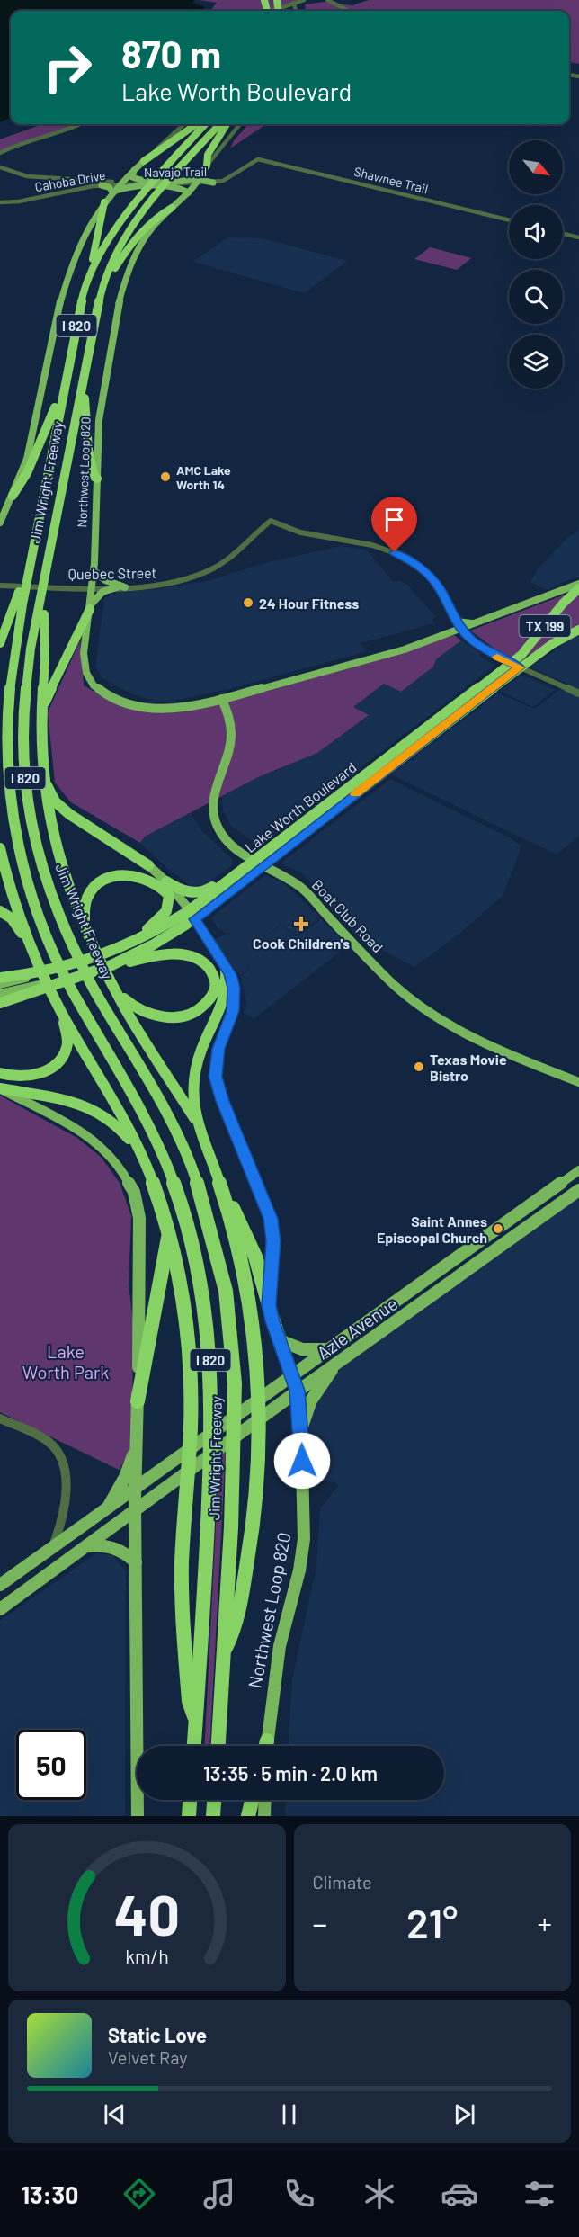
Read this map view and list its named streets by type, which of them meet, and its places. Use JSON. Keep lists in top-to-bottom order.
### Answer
{
  "streets": {
    "highway": [
      "I 820",
      "Jim Wright Freeway",
      "TX 199",
      "Lake Worth Boulevard"
    ],
    "main road": ["Northwest Loop 820", "Boat Club Road", "Azle Avenue"],
    "street": [
      "Navajo Trail",
      "Shawnee Trail",
      "Cahoba Drive",
      "Quebec Street"
    ]
  },
  "crossings": [
    ["Navajo Trail", "Shawnee Trail"],
    ["Navajo Trail", "Cahoba Drive"],
    ["Navajo Trail", "Northwest Loop 820"],
    ["Northwest Loop 820", "Quebec Street"],
    ["Northwest Loop 820", "Lake Worth Boulevard"],
    ["Northwest Loop 820", "Azle Avenue"],
    ["Lake Worth Boulevard", "Boat Club Road"]
  ],
  "parks": ["Lake Worth Park"],
  "places": {
    "other": [
      "AMC Lake Worth 14",
      "24 Hour Fitness",
      "Texas Movie Bistro",
      "Saint Annes Episcopal Church"
    ],
    "health": ["Cook Children's"]
  },
  "north": "bottom right",
  "page": {
    "turn": ["870 m", "Lake Worth Boulevard"],
    "limit": "50",
    "trip": "13:35 · 5 min · 2.0 km",
    "tile": "Climate",
    "heat": ["−", "21°", "+"],
    "song": ["Static Love", "Velvet Ray"],
    "tabs": "13:30",
    "gauge": ["40", "km/h"]
  }
}
